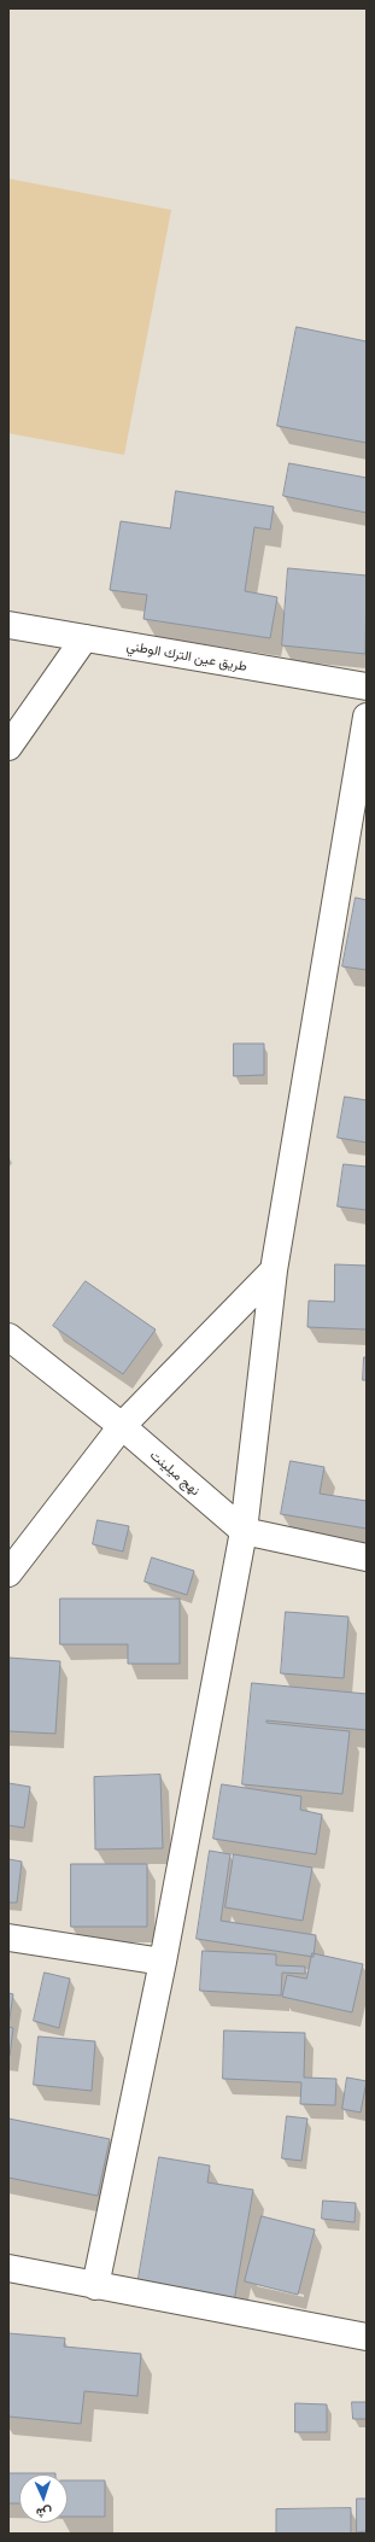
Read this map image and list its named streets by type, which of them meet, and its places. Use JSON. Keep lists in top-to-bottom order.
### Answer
{
  "streets": {
    "street": ["طريق عين الترك الوطني", "نهج ميلينت"]
  },
  "north": "bottom"
}
